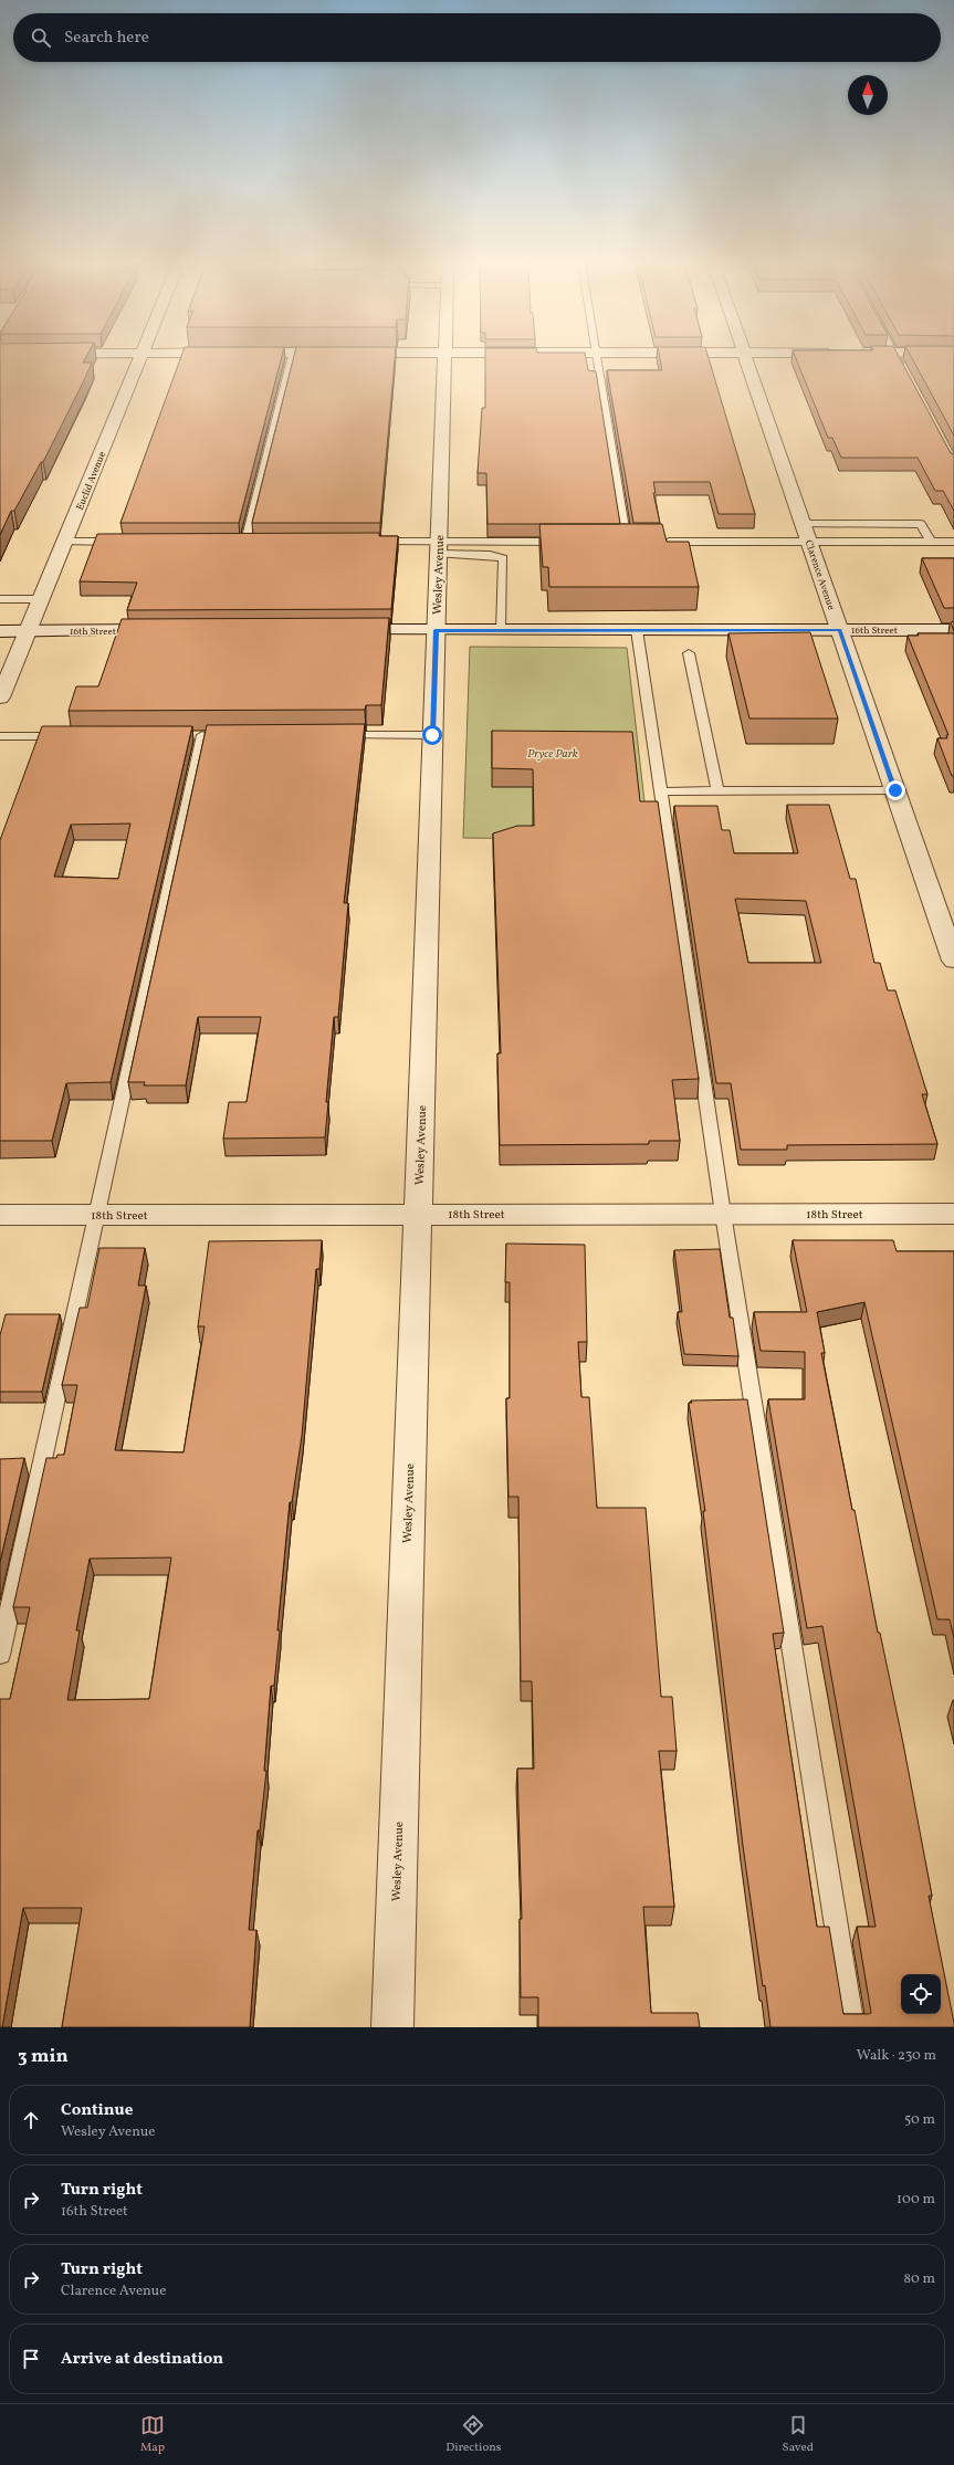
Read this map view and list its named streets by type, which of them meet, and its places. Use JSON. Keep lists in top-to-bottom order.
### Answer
{
  "streets": {
    "street": [
      "Euclid Avenue",
      "Wesley Avenue",
      "Clarence Avenue",
      "16th Street",
      "18th Street"
    ]
  },
  "crossings": [
    ["Euclid Avenue", "16th Street"],
    ["Wesley Avenue", "16th Street"],
    ["Wesley Avenue", "18th Street"],
    ["Clarence Avenue", "16th Street"]
  ],
  "parks": ["Pryce Park"],
  "north": "top",
  "page": {
    "search": "Search here",
    "heading": ["3 min", "Walk · 230 m"],
    "list": [
      ["Continue", "Wesley Avenue", "50 m"],
      ["Turn right", "16th Street", "100 m"],
      ["Turn right", "Clarence Avenue", "80 m"],
      "Arrive at destination"
    ],
    "nav": ["Map", "Directions", "Saved"]
  }
}
